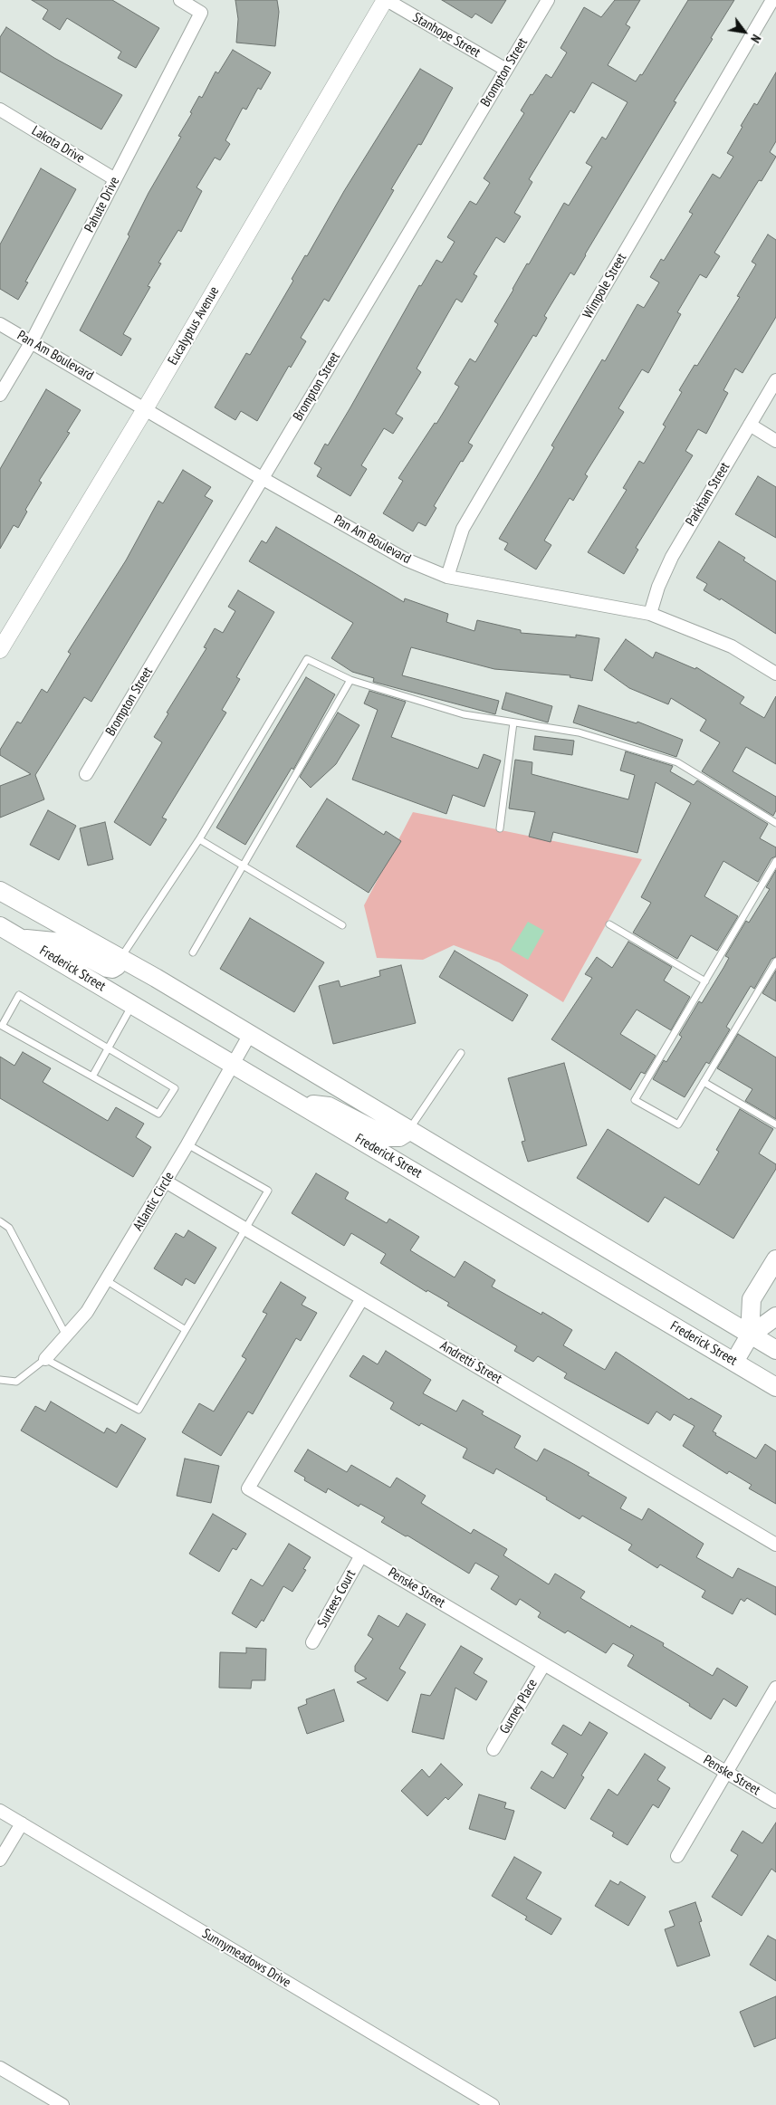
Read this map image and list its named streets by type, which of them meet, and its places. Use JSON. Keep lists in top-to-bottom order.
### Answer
{
  "streets": {
    "main road": ["Frederick Street"],
    "street": [
      "Stanhope Street",
      "Brompton Street",
      "Lakota Drive",
      "Pahute Drive",
      "Wimpole Street",
      "Eucalyptus Avenue",
      "Pan Am Boulevard",
      "Parkham Street",
      "Atlantic Circle",
      "Andretti Street",
      "Penske Street",
      "Surtees Court",
      "Gurney Place",
      "Sunnymeadows Drive"
    ]
  },
  "crossings": [
    ["Stanhope Street", "Brompton Street"],
    ["Stanhope Street", "Eucalyptus Avenue"],
    ["Brompton Street", "Pan Am Boulevard"],
    ["Lakota Drive", "Pahute Drive"],
    ["Pahute Drive", "Pan Am Boulevard"],
    ["Wimpole Street", "Pan Am Boulevard"],
    ["Eucalyptus Avenue", "Pan Am Boulevard"],
    ["Pan Am Boulevard", "Parkham Street"],
    ["Frederick Street", "Atlantic Circle"],
    ["Atlantic Circle", "Andretti Street"],
    ["Andretti Street", "Penske Street"],
    ["Penske Street", "Surtees Court"],
    ["Penske Street", "Gurney Place"]
  ],
  "north": "bottom right"
}
